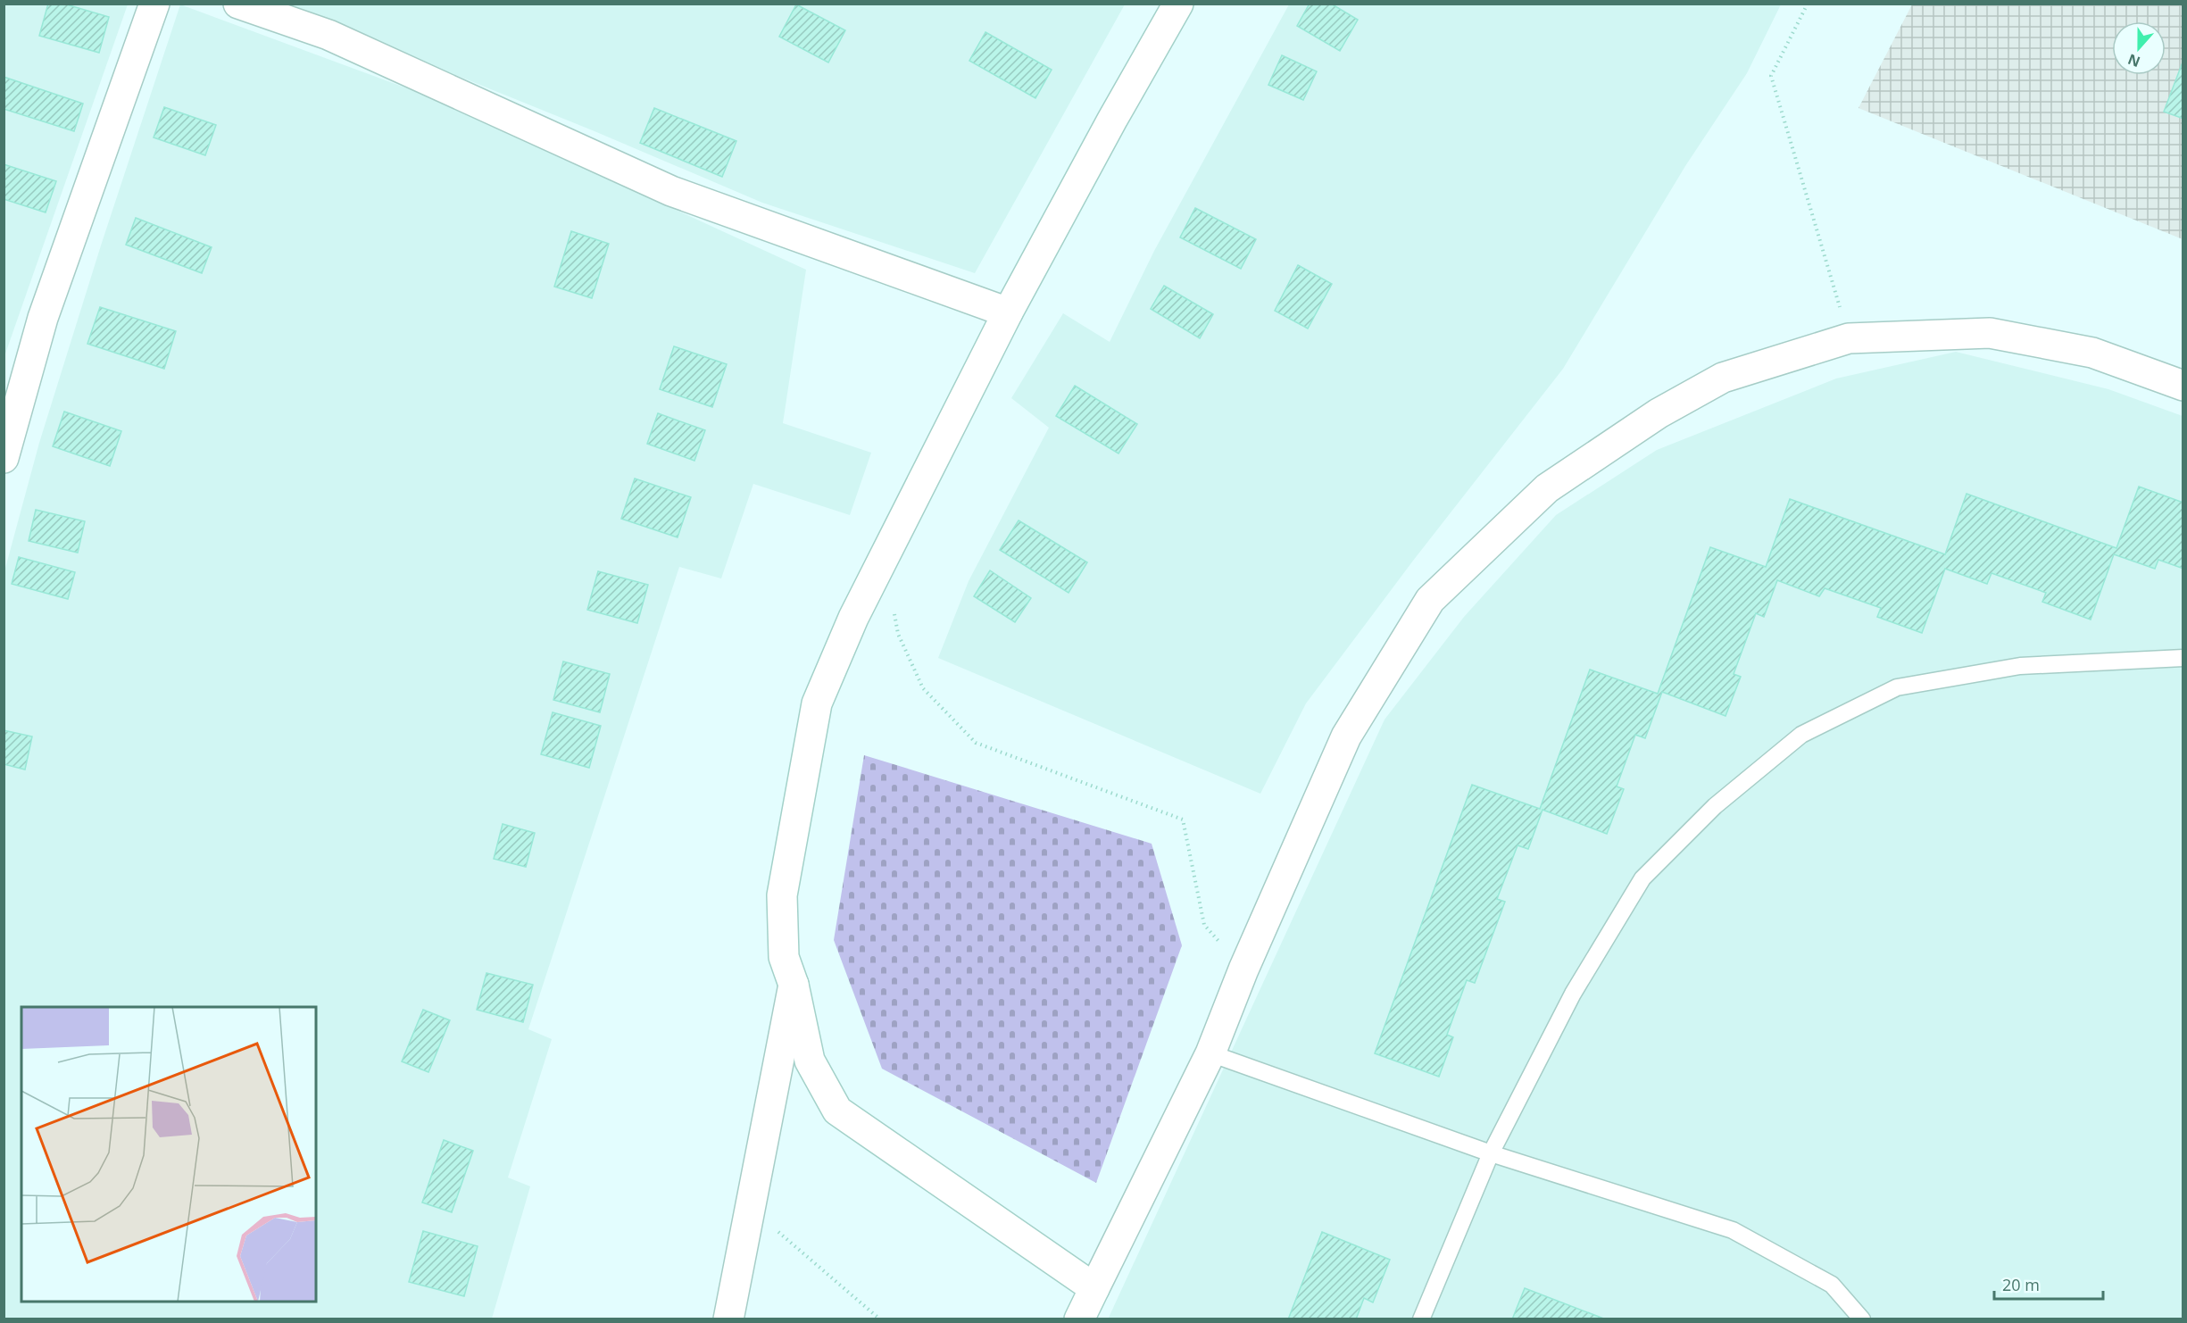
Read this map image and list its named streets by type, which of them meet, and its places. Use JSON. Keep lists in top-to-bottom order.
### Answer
{
  "scale_bar": "20 m",
  "north": "bottom"
}
